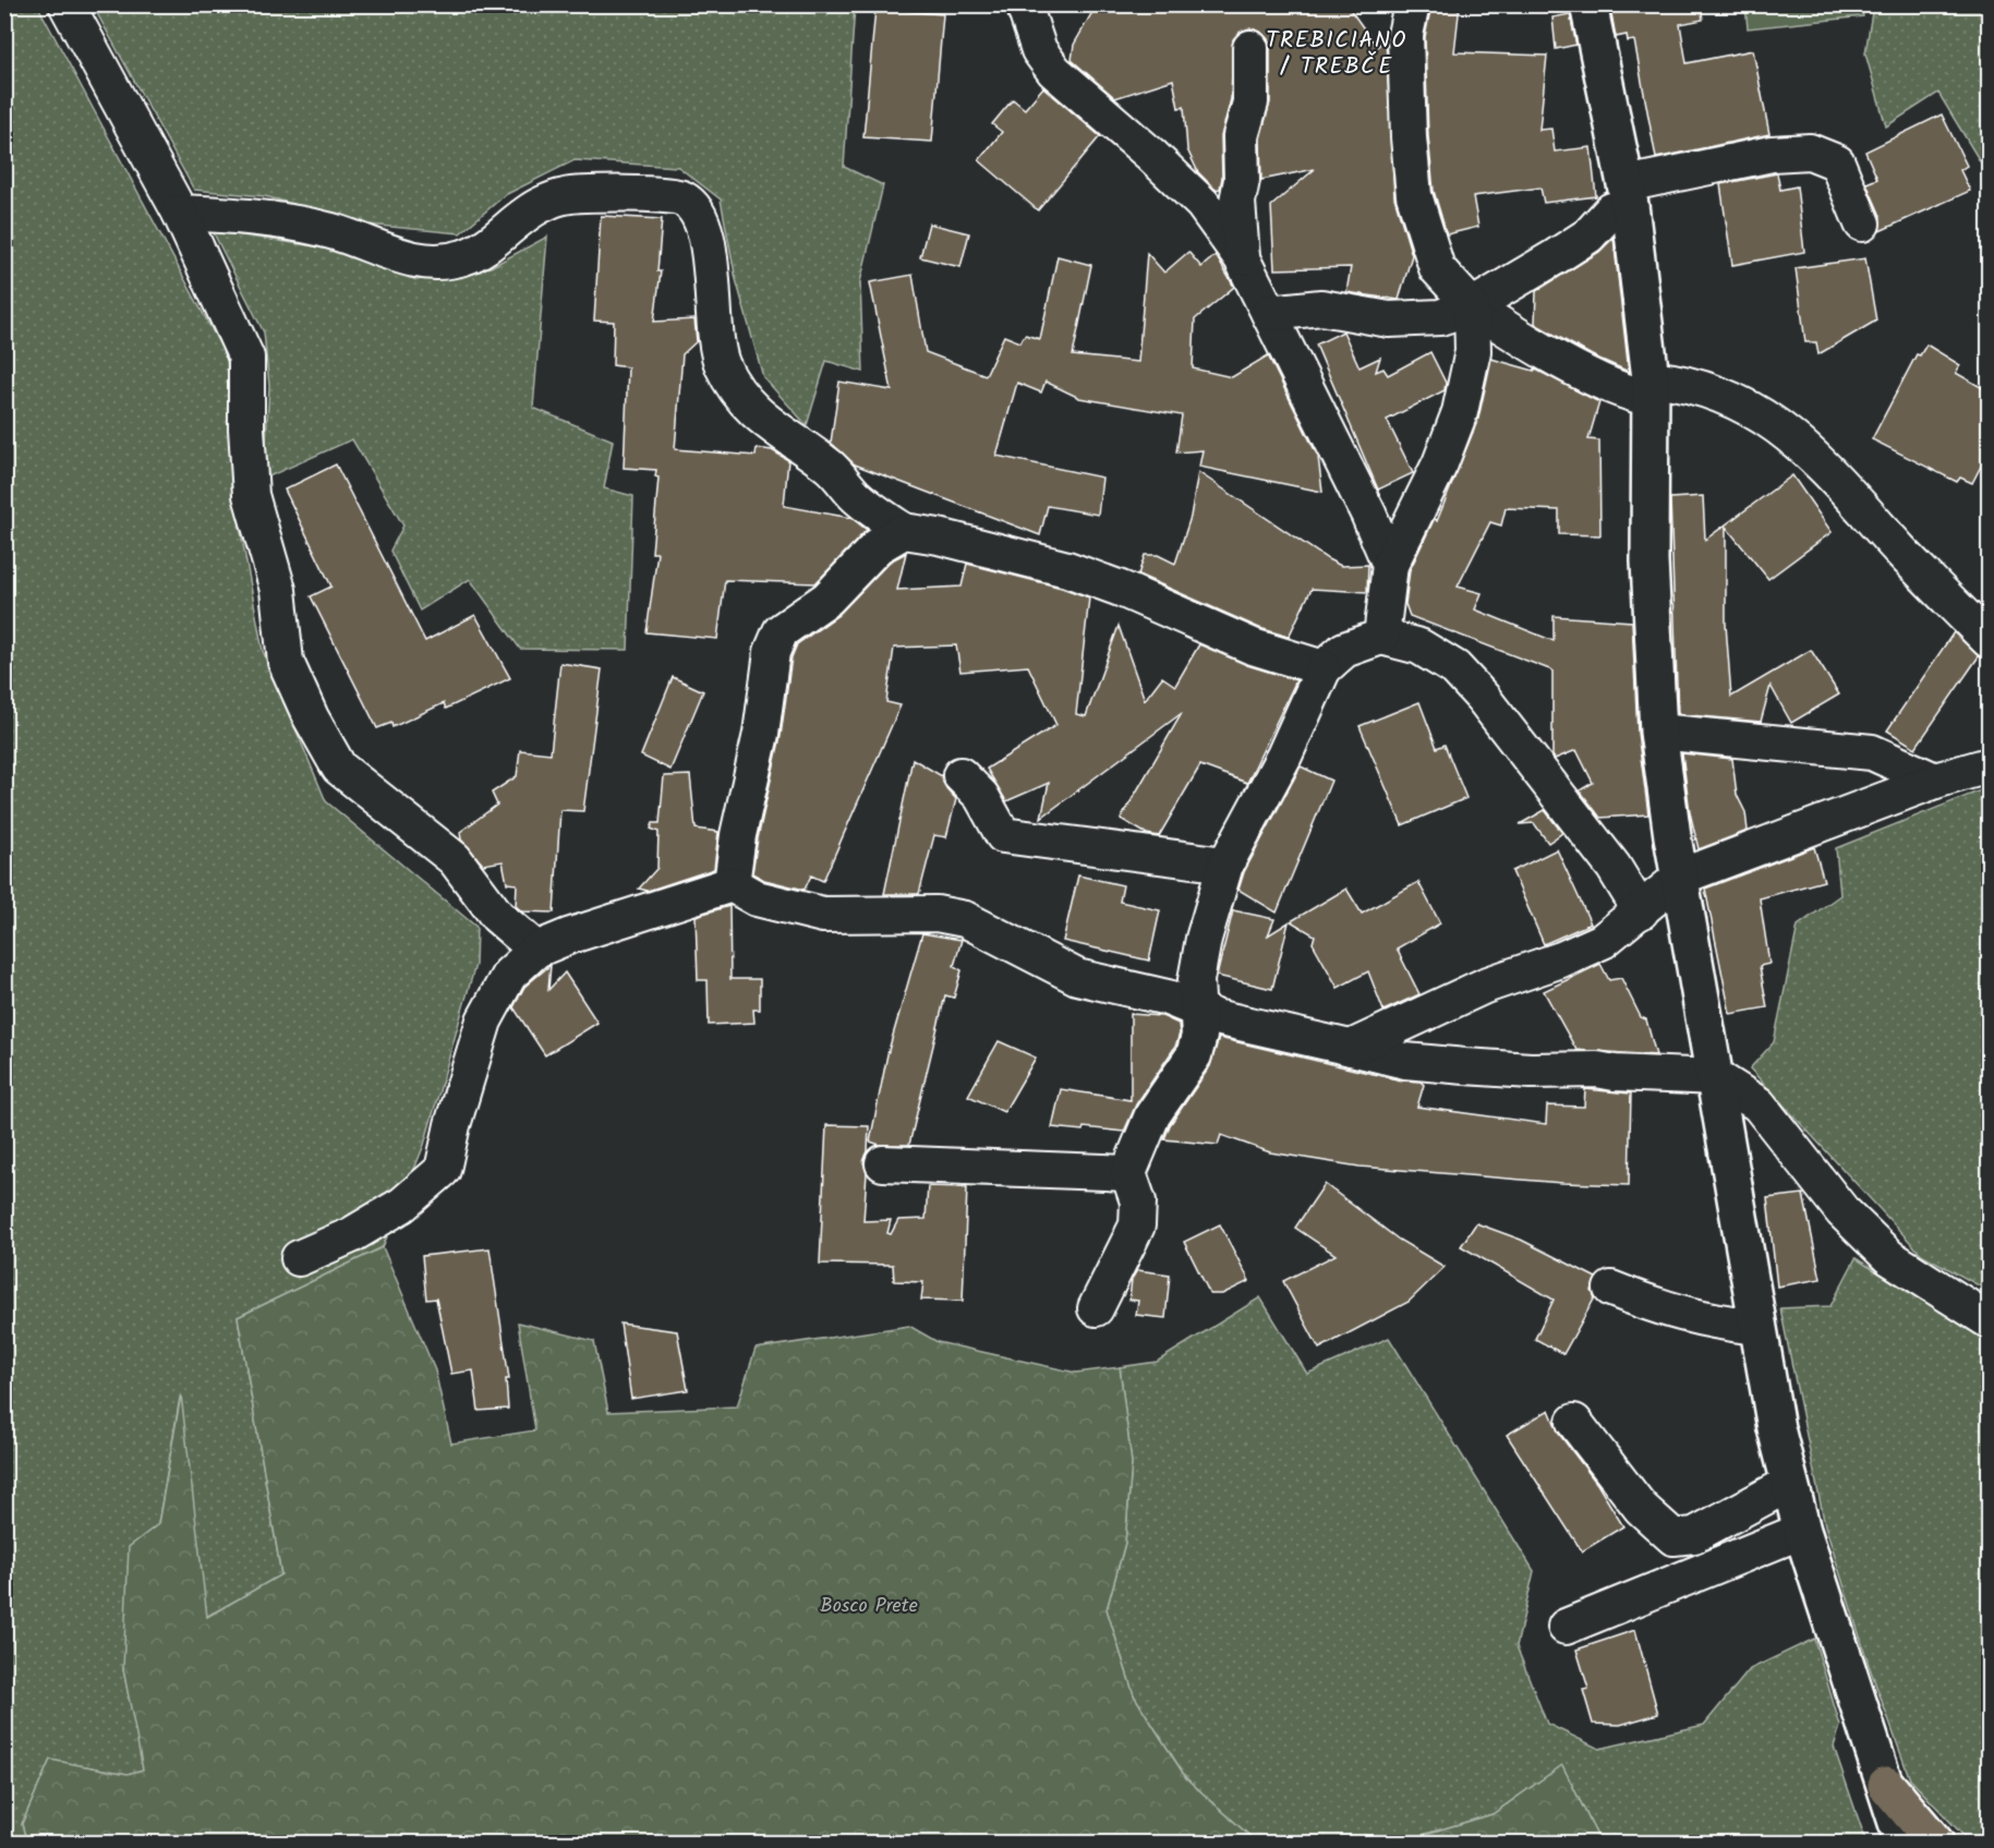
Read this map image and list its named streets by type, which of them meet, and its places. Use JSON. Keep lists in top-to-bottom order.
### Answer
{
  "districts": ["TREBICIANO / TREBČE"],
  "parks": ["Bosco Prete"]
}
